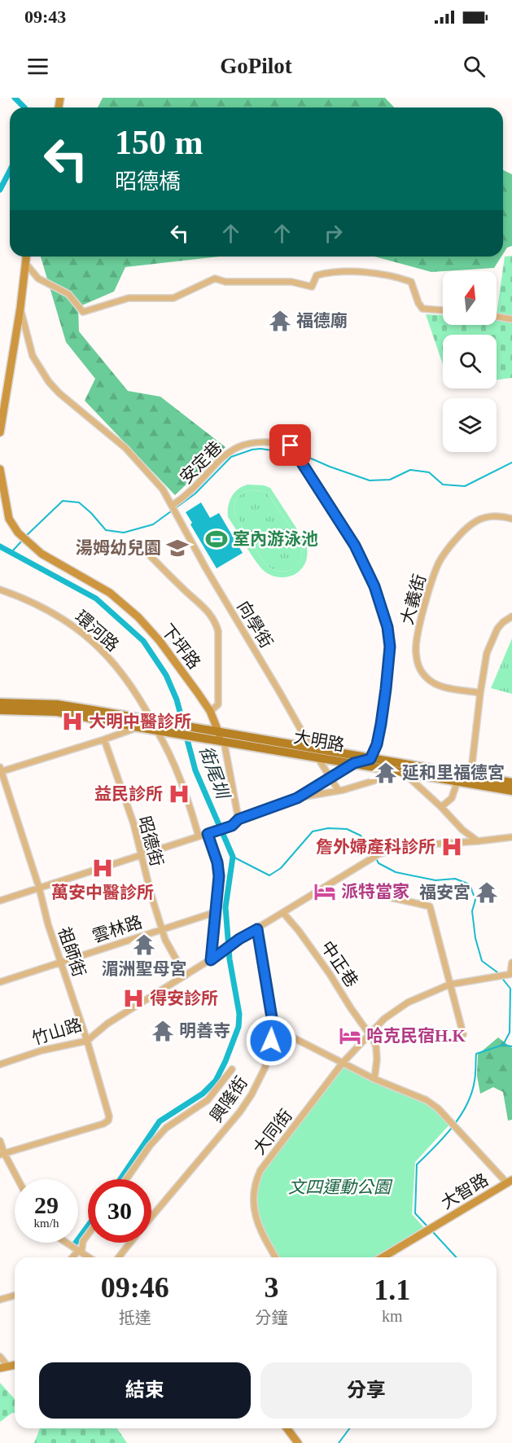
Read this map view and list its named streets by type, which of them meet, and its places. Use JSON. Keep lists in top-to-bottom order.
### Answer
{
  "streets": {
    "main road": ["大明路"],
    "street": [
      "安定巷",
      "大義街",
      "向學街",
      "環河路",
      "下坪路",
      "昭德街",
      "雲林路",
      "祖師街",
      "中正巷",
      "竹山路",
      "興隆街",
      "大同街",
      "大智路"
    ]
  },
  "crossings": [
    ["安定巷", "向學街"],
    ["安定巷", "大明路"],
    ["向學街", "大明路"],
    ["下坪路", "大明路"],
    ["昭德街", "雲林路"],
    ["昭德街", "竹山路"],
    ["雲林路", "祖師街"],
    ["祖師街", "竹山路"],
    ["中正巷", "大同街"],
    ["竹山路", "興隆街"]
  ],
  "water": ["街尾圳"],
  "parks": ["文四運動公園"],
  "places": {
    "temple": [
      "福德廟",
      "延和里福德宮",
      "福安宮",
      "湄洲聖母宮",
      "明善寺"
    ],
    "sports": ["室內游泳池"],
    "school or university": ["湯姆幼兒園"],
    "hospital": [
      "大明中醫診所",
      "益民診所",
      "詹外婦產科診所",
      "萬安中醫診所",
      "得安診所"
    ],
    "hotel": ["派特當家", "哈克民宿H.K"]
  },
  "north": "top",
  "page": {
    "status": "09:43",
    "header": "GoPilot",
    "turn": ["150 m", "昭德橋"],
    "speed": "29 km/h",
    "limit": "30",
    "eta": [
      "09:46",
      "抵達",
      "3",
      "分鐘",
      "1.1",
      "km"
    ],
    "buttons": ["結束", "分享"]
  }
}
